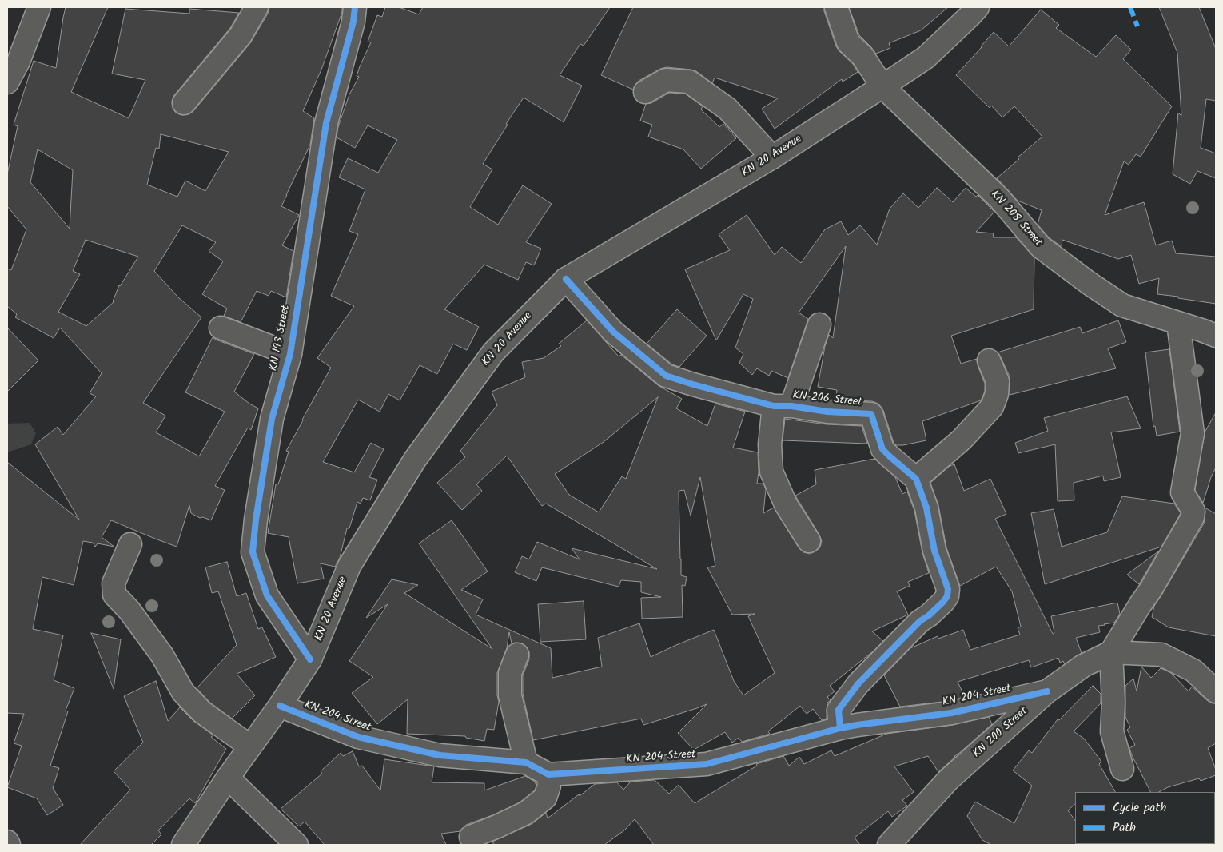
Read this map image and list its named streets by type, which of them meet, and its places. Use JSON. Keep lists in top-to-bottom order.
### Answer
{
  "streets": {
    "street": [
      "KN 20 Avenue",
      "KN 208 Street",
      "KN 193 Street",
      "KN 206 Street",
      "KN 204 Street",
      "KN 200 Street"
    ]
  },
  "crossings": [
    ["KN 20 Avenue", "KN 208 Street"],
    ["KN 20 Avenue", "KN 193 Street"],
    ["KN 20 Avenue", "KN 206 Street"],
    ["KN 20 Avenue", "KN 204 Street"],
    ["KN 204 Street", "KN 200 Street"]
  ],
  "legend": ["Cycle path", "Path"]
}
